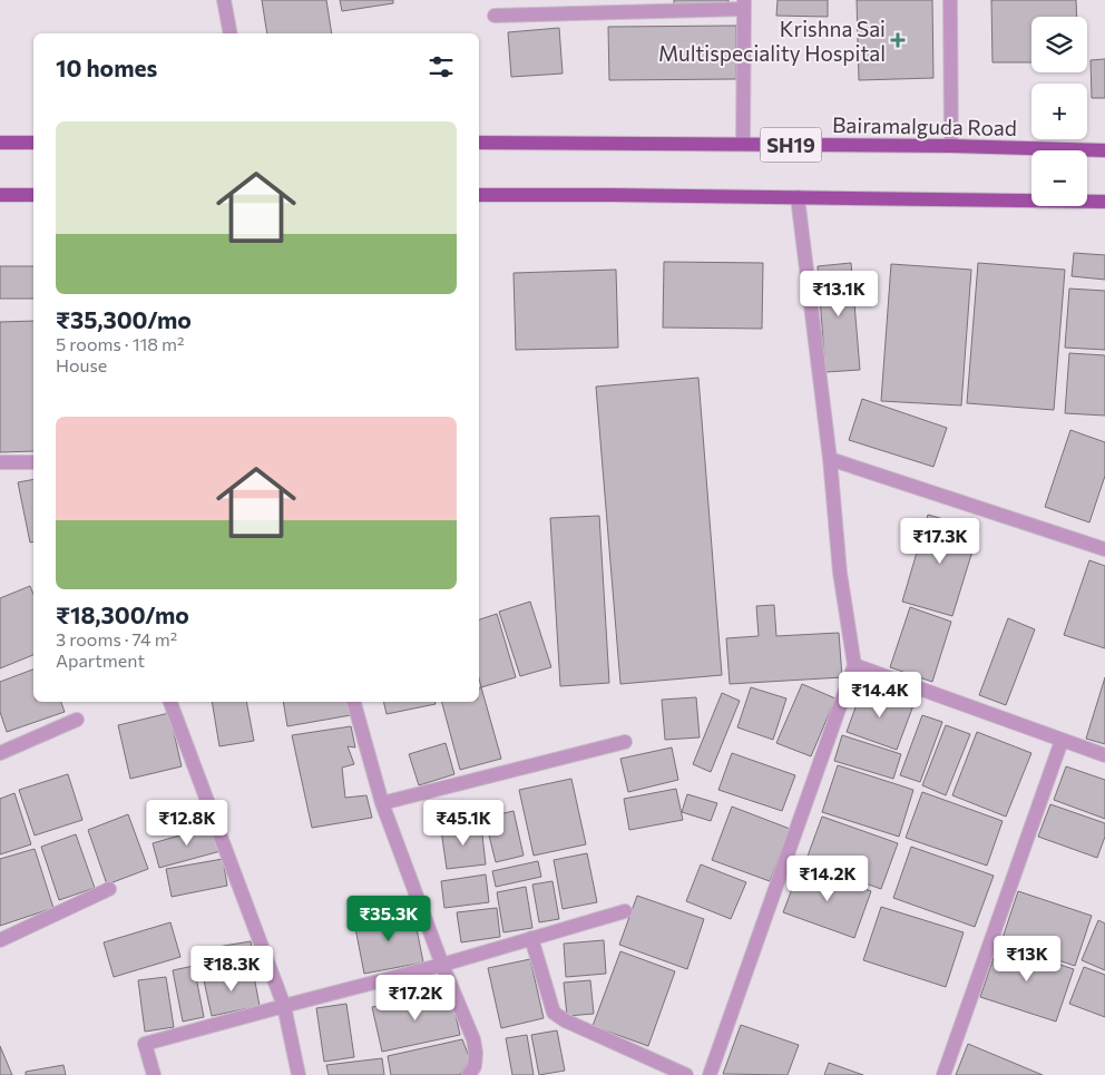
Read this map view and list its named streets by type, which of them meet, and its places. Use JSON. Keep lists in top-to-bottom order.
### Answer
{
  "streets": {
    "main road": ["Bairamalguda Road", "SH19"]
  },
  "places": {
    "health": ["Krishna Sai Multispeciality Hospital"]
  },
  "page": {
    "map_buttons": ["+", "−"],
    "heading": "10 homes",
    "list": [
      {
        "name": "₹35,300/mo",
        "note": "5 rooms · 118 m² · House"
      },
      {
        "name": "₹18,300/mo",
        "note": "3 rooms · 74 m² · Apartment"
      }
    ],
    "price": [
      "₹13.1K",
      "₹17.3K",
      "₹14.4K",
      "₹12.8K",
      "₹45.1K",
      "₹14.2K",
      "₹35.3K",
      "₹13K",
      "₹18.3K",
      "₹17.2K"
    ]
  }
}
